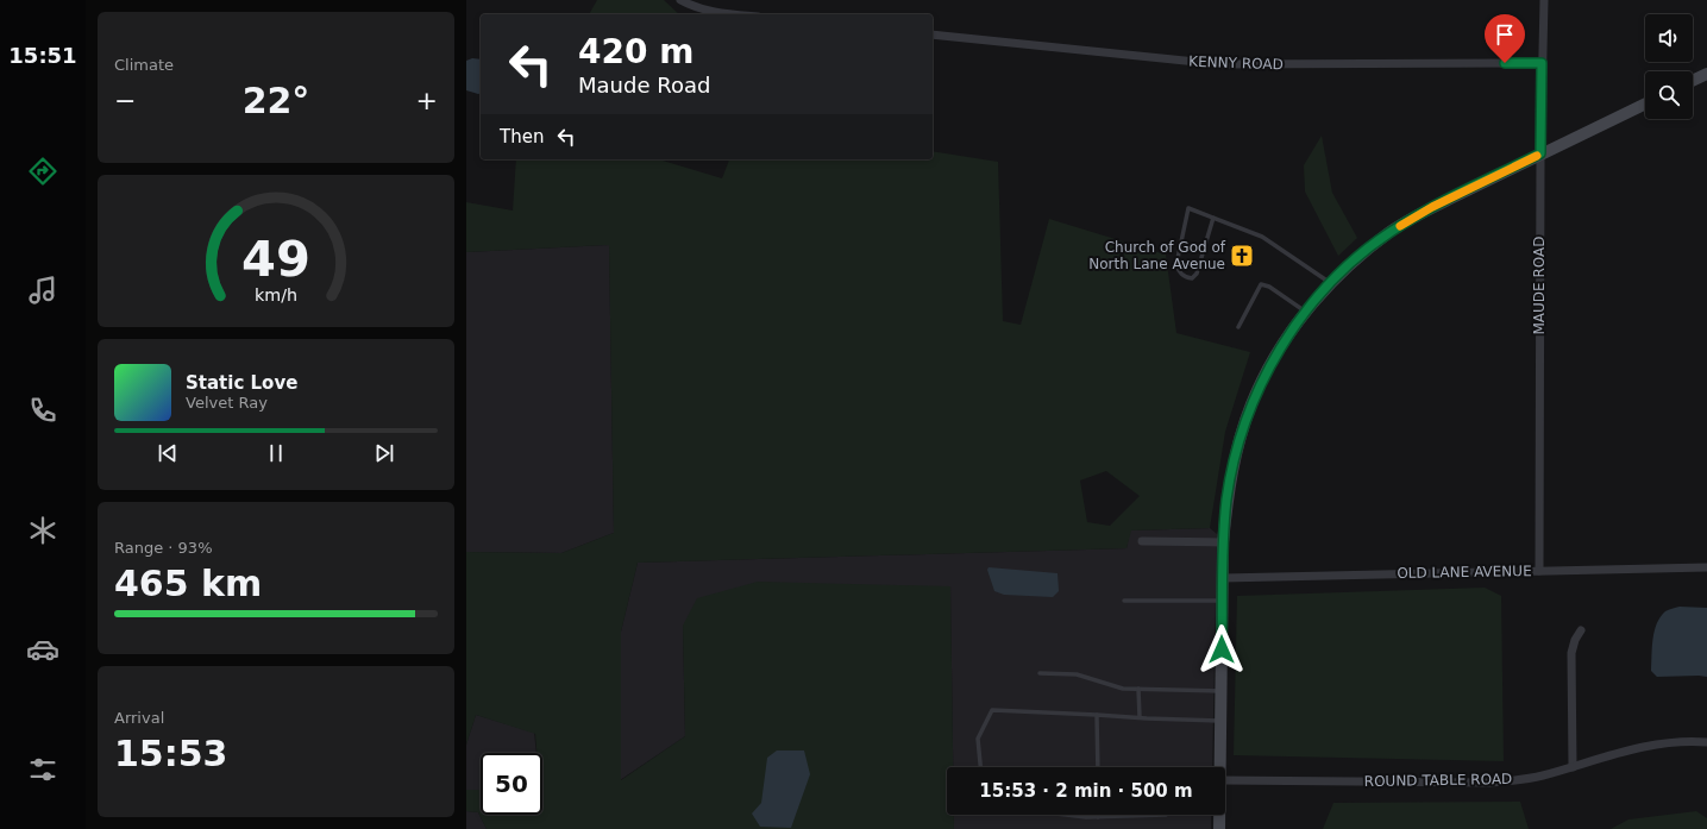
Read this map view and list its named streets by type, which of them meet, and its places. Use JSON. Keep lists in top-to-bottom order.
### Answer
{
  "streets": {
    "street": [
      "KENNY ROAD",
      "MAUDE ROAD",
      "OLD LANE AVENUE",
      "ROUND TABLE ROAD"
    ]
  },
  "crossings": [
    ["KENNY ROAD", "MAUDE ROAD"],
    ["MAUDE ROAD", "OLD LANE AVENUE"]
  ],
  "places": {
    "church": ["Church of God of North Lane Avenue"]
  },
  "page": {
    "tabs": "15:51",
    "tile": [
      "Climate",
      ["Range · 93%", "465 km"],
      ["Arrival", "15:53"]
    ],
    "turn": ["420 m", "Maude Road"],
    "heat": ["−", "22°", "+"],
    "then": "Then",
    "song": ["Static Love", "Velvet Ray"],
    "limit": "50",
    "trip": "15:53 · 2 min · 500 m",
    "gauge": ["49", "km/h"]
  }
}
